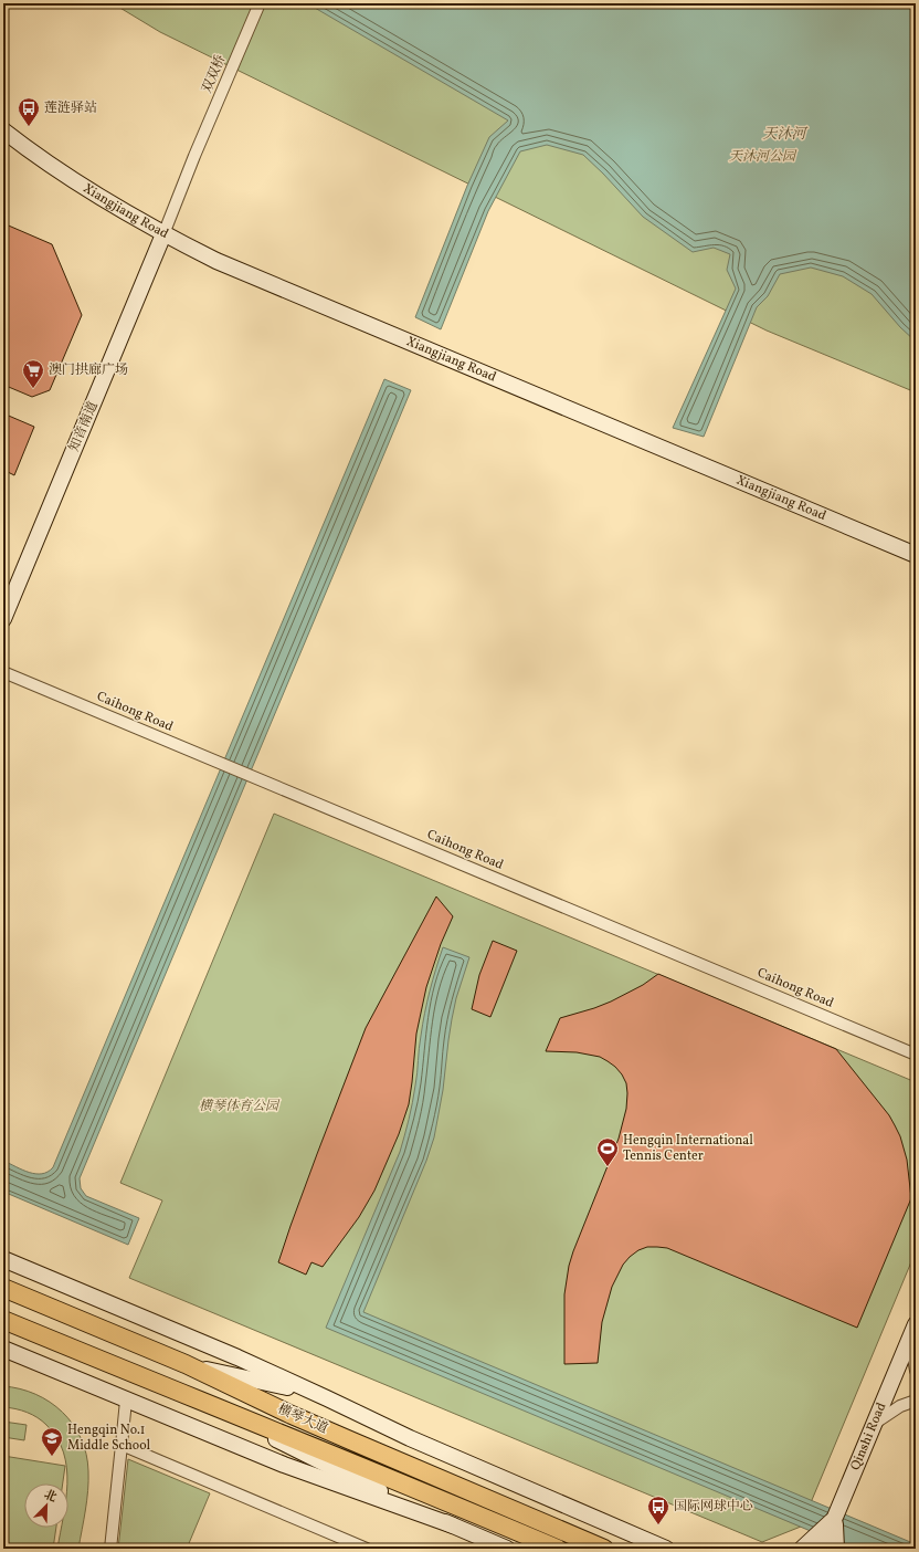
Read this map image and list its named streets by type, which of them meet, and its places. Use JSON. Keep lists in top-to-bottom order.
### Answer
{
  "streets": {
    "main road": [
      "Xiangjiang Road",
      "知音南道",
      "横琴大道",
      "Qinshi Road"
    ],
    "street": ["双双桥", "Caihong Road"]
  },
  "crossings": [
    ["双双桥", "Xiangjiang Road"],
    ["双双桥", "知音南道"],
    ["Xiangjiang Road", "知音南道"]
  ],
  "water": ["天沐河"],
  "parks": ["天沐河公园", "横琴体育公园"],
  "places": {
    "bus stop": ["莲涟驿站", "国际网球中心"],
    "supermarket": ["澳门拱廊广场"],
    "sports": ["Hengqin International Tennis Center"],
    "school or university": ["Hengqin No.1 Middle School"]
  },
  "north": "top right"
}
